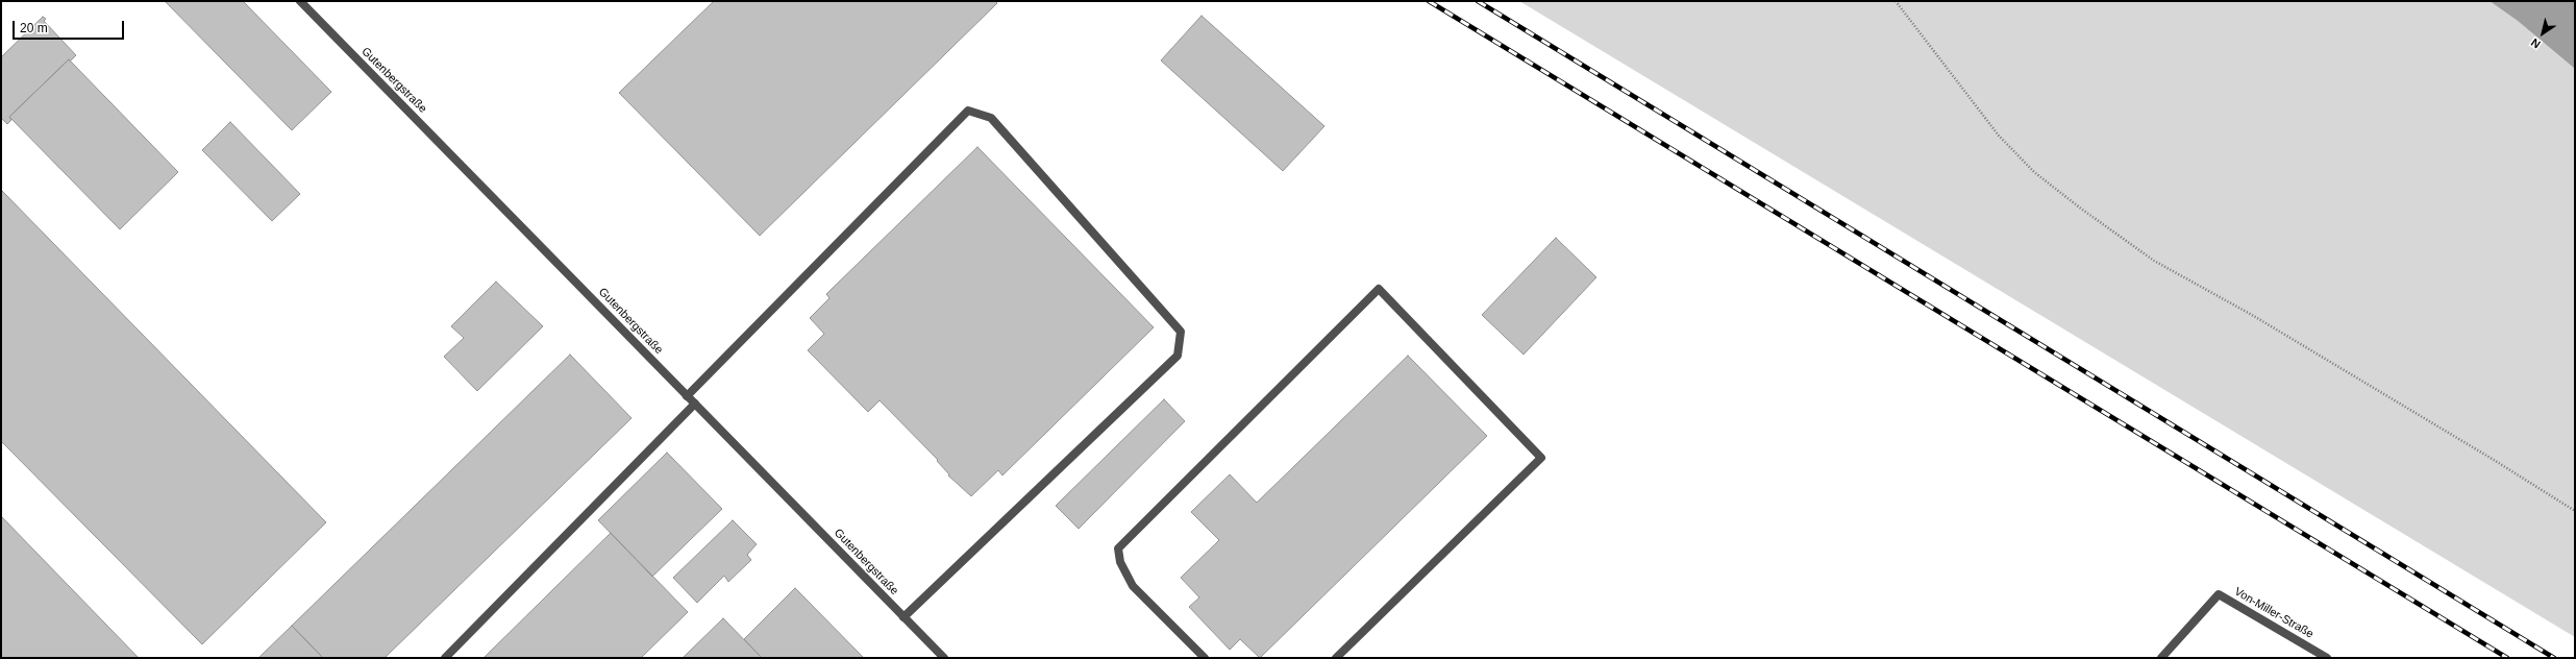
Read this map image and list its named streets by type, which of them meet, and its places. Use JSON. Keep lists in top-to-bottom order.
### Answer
{
  "streets": {
    "street": ["Gutenbergstraße", "Von-Miller-Straße"]
  },
  "scale_bar": "20 m",
  "north": "bottom left"
}
